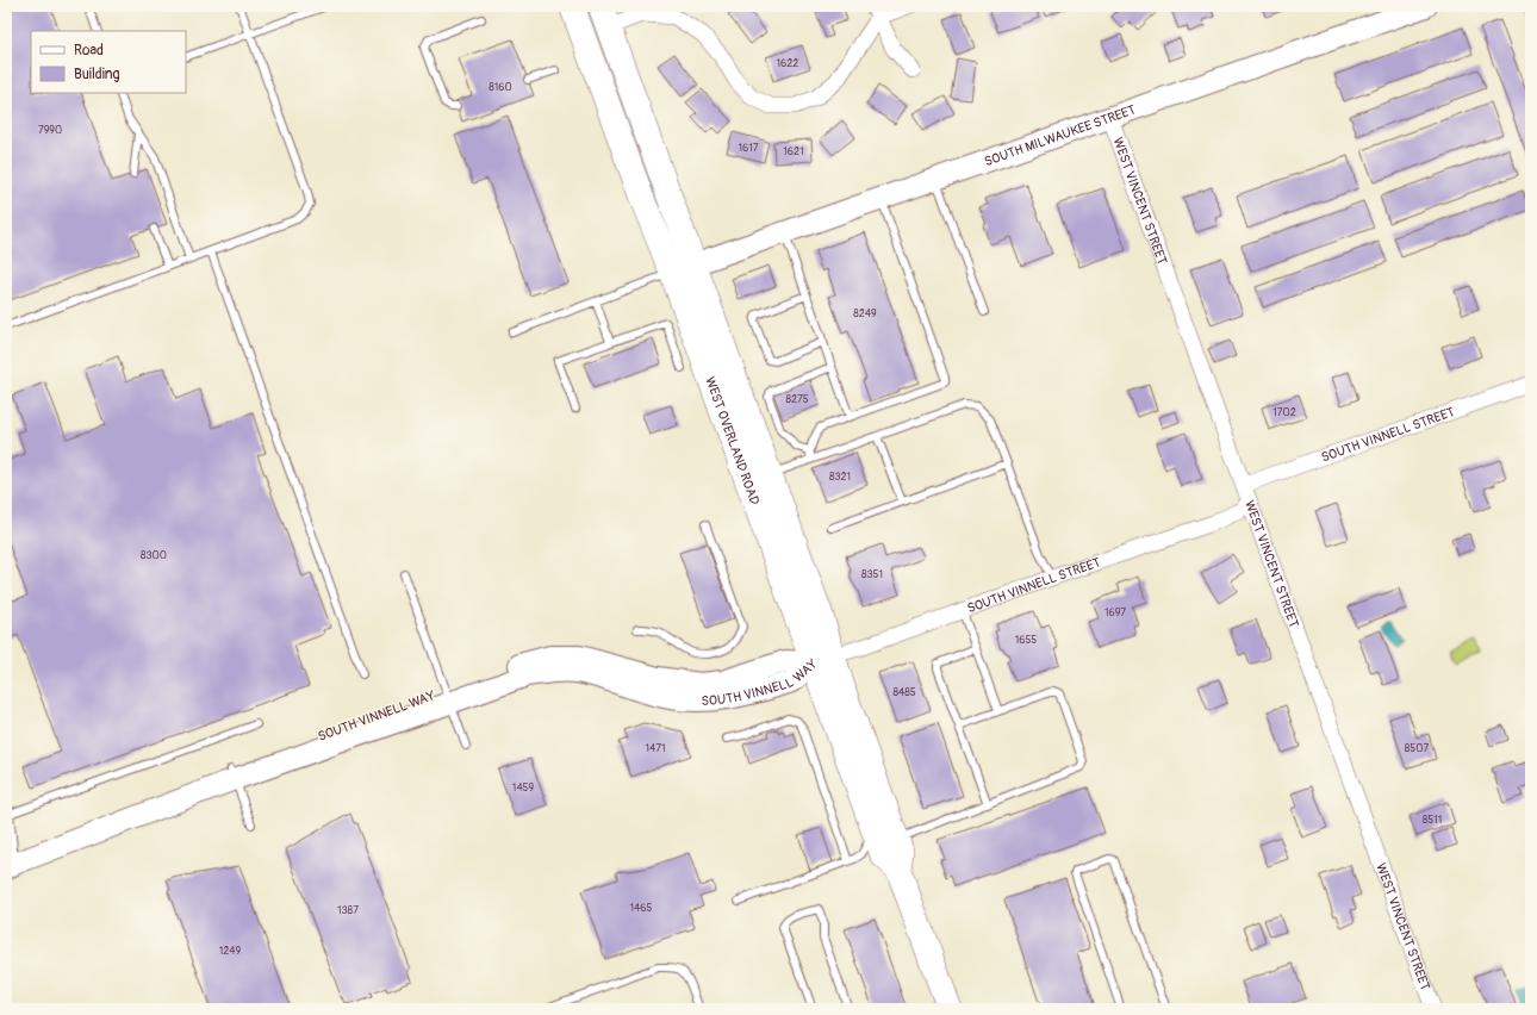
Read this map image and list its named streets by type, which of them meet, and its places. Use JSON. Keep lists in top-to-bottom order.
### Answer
{
  "streets": {
    "main road": ["WEST OVERLAND ROAD"],
    "street": [
      "SOUTH MILWAUKEE STREET",
      "WEST VINCENT STREET",
      "SOUTH VINNELL STREET",
      "SOUTH VINNELL WAY"
    ]
  },
  "crossings": [
    ["SOUTH MILWAUKEE STREET", "WEST VINCENT STREET"],
    ["SOUTH MILWAUKEE STREET", "WEST OVERLAND ROAD"],
    ["WEST VINCENT STREET", "SOUTH VINNELL STREET"],
    ["SOUTH VINNELL STREET", "WEST OVERLAND ROAD"],
    ["SOUTH VINNELL STREET", "SOUTH VINNELL WAY"],
    ["WEST OVERLAND ROAD", "SOUTH VINNELL WAY"]
  ],
  "house_numbers": [
    "1622",
    "8160",
    "7990",
    "1617",
    "1621",
    "8249",
    "8275",
    "1702",
    "8321",
    "8300",
    "8351",
    "1697",
    "1655",
    "8485",
    "1471",
    "8507",
    "1459",
    "8511",
    "1465",
    "1387",
    "1249"
  ],
  "legend": ["Road", "Building"]
}
